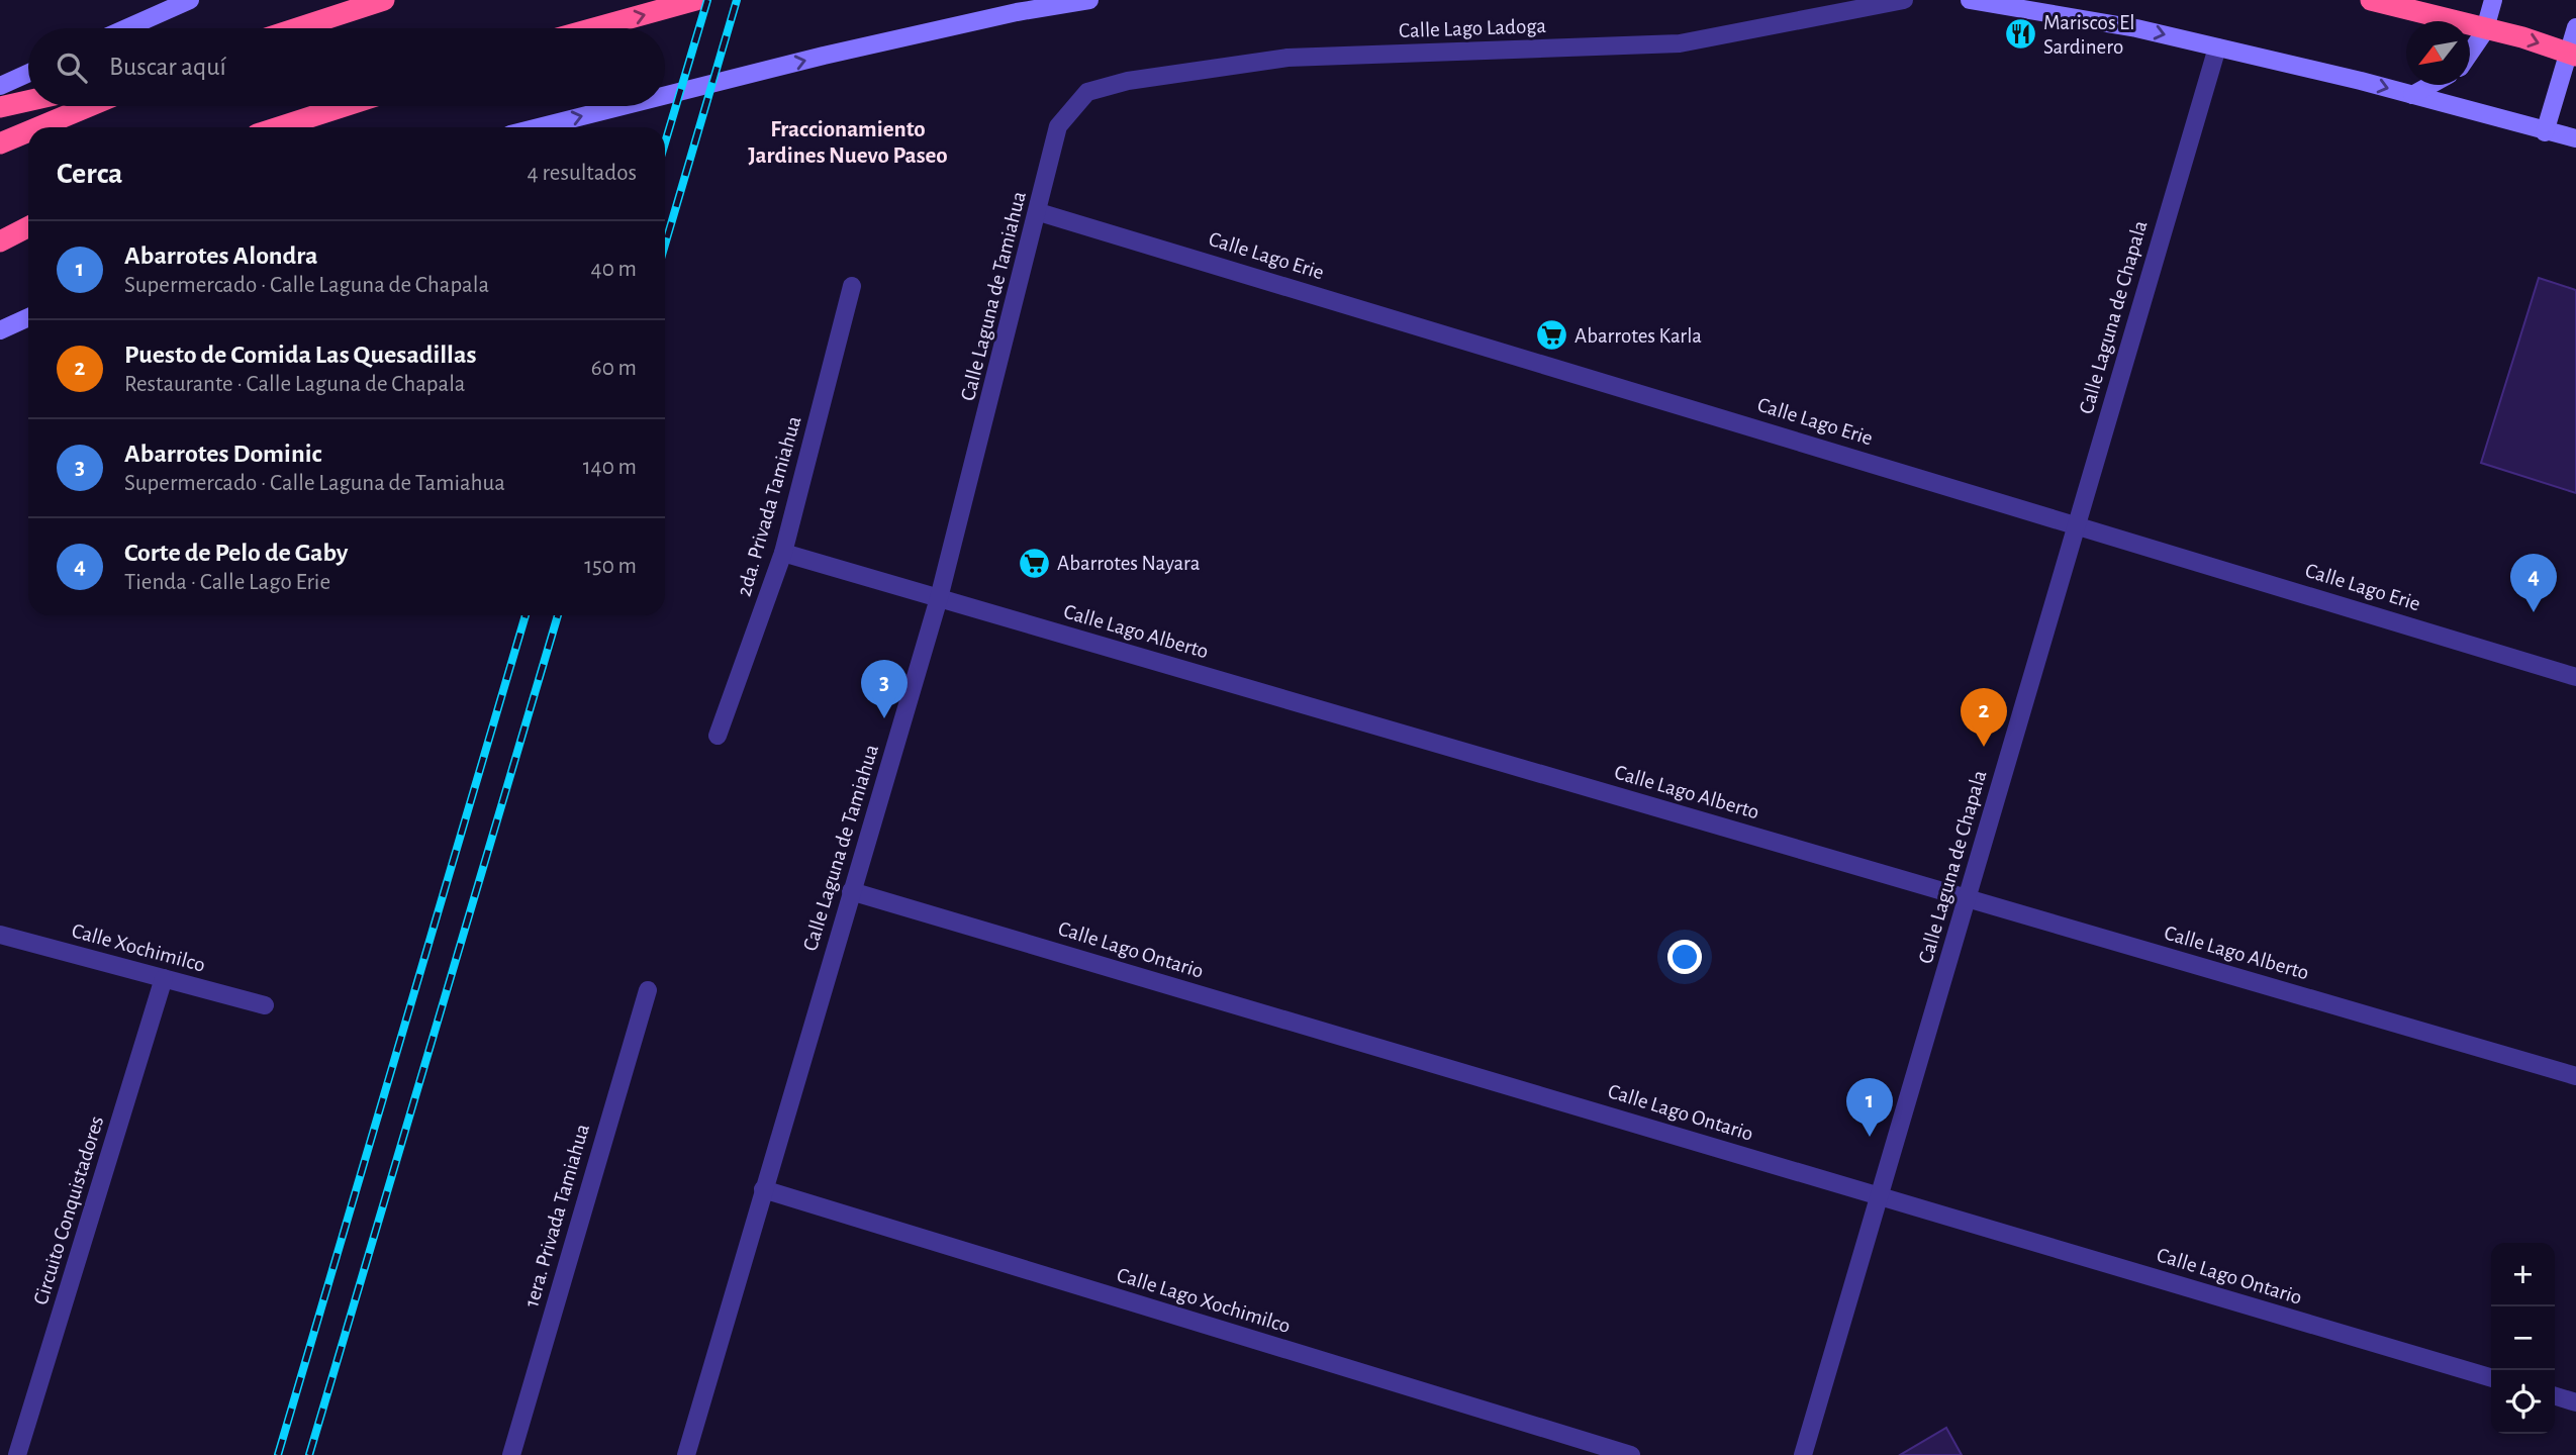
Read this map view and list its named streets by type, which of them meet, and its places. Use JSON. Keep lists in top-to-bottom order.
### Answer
{
  "streets": {
    "street": [
      "Calle Lago Ladoga",
      "Calle Lago Erie",
      "Calle Laguna de Tamiahua",
      "Calle Laguna de Chapala",
      "2da. Privada Tamiahua",
      "Calle Lago Alberto",
      "Calle Xochimilco",
      "Calle Lago Ontario",
      "Circuito Conquistadores",
      "1era. Privada Tamiahua",
      "Calle Lago Xochimilco"
    ]
  },
  "crossings": [
    ["Calle Lago Ladoga", "Calle Laguna de Tamiahua"],
    ["Calle Lago Erie", "Calle Laguna de Tamiahua"],
    ["Calle Lago Erie", "Calle Laguna de Chapala"],
    ["Calle Laguna de Tamiahua", "Calle Lago Alberto"],
    ["Calle Laguna de Tamiahua", "Calle Lago Ontario"],
    ["Calle Laguna de Tamiahua", "Calle Lago Xochimilco"],
    ["Calle Laguna de Chapala", "Calle Lago Alberto"],
    ["Calle Laguna de Chapala", "Calle Lago Ontario"],
    ["2da. Privada Tamiahua", "Calle Lago Alberto"],
    ["Calle Xochimilco", "Circuito Conquistadores"]
  ],
  "districts": ["Fraccionamiento Jardines Nuevo Paseo"],
  "places": {
    "restaurant": ["Mariscos El Sardinero"],
    "supermarket": ["Abarrotes Karla", "Abarrotes Nayara"]
  },
  "north": "bottom left",
  "page": {
    "search": "Buscar aquí",
    "heading": ["Cerca", "4 resultados"],
    "list": [
      {
        "mark": "1",
        "name": "Abarrotes Alondra",
        "note": "Supermercado · Calle Laguna de Chapala",
        "value": "40 m"
      },
      {
        "mark": "2",
        "name": "Puesto de Comida Las Quesadillas",
        "note": "Restaurante · Calle Laguna de Chapala",
        "value": "60 m"
      },
      {
        "mark": "3",
        "name": "Abarrotes Dominic",
        "note": "Supermercado · Calle Laguna de Tamiahua",
        "value": "140 m"
      },
      {
        "mark": "4",
        "name": "Corte de Pelo de Gaby",
        "note": "Tienda · Calle Lago Erie",
        "value": "150 m"
      }
    ],
    "pins": [
      "4",
      "3",
      "2",
      "1"
    ],
    "map_buttons": ["+", "−"]
  }
}
